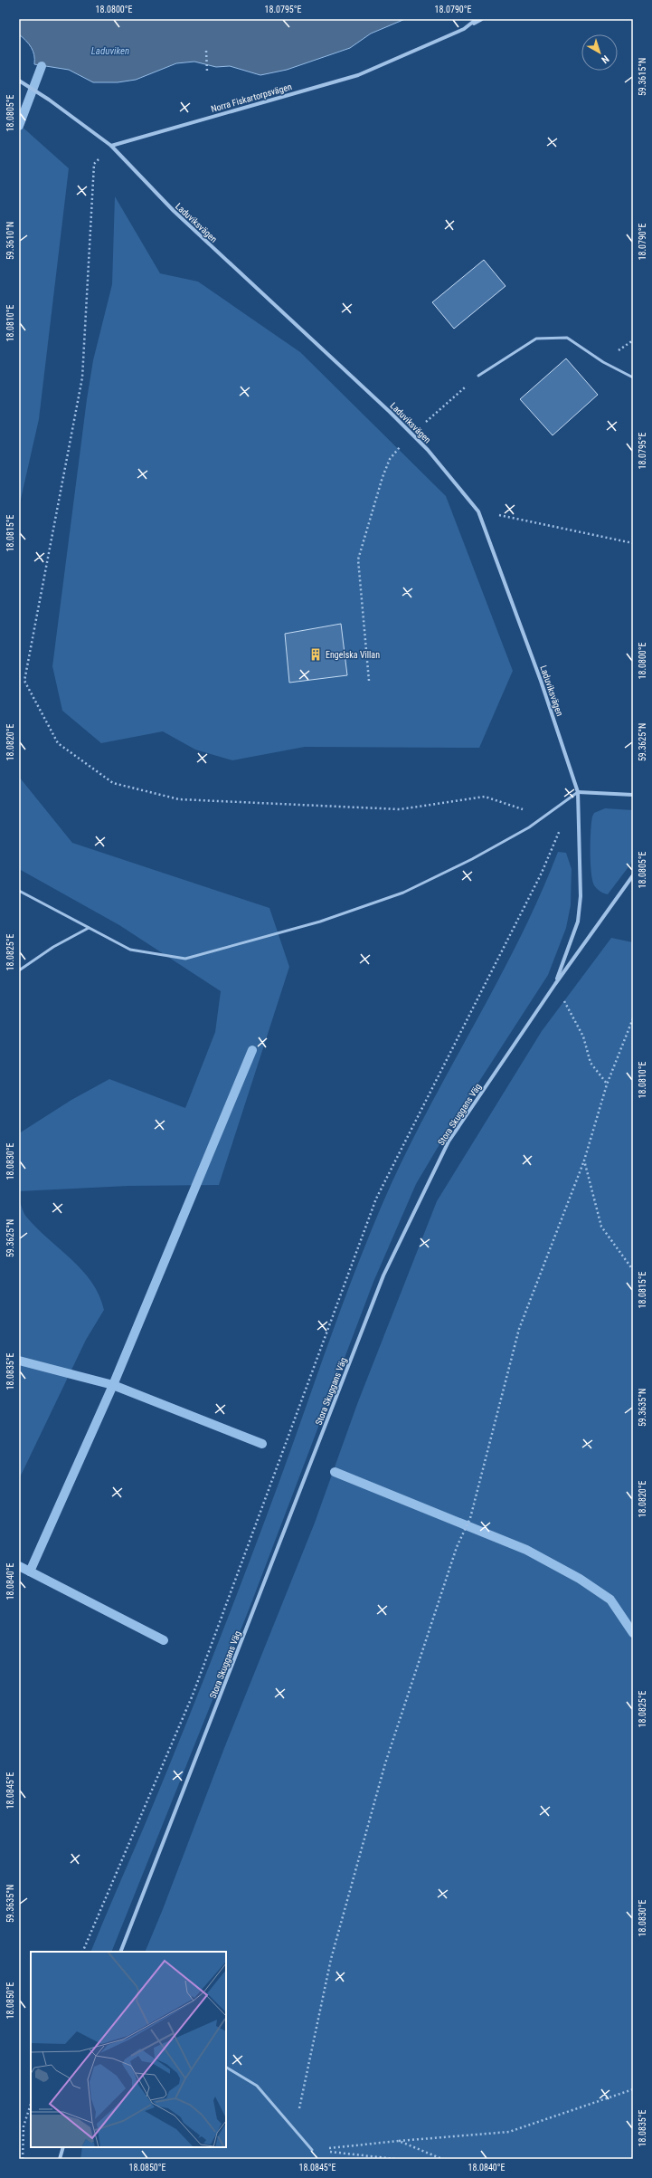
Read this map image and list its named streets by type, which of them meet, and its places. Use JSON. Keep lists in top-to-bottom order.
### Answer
{
  "streets": {
    "street": ["Norra Fiskartorpsvägen", "Laduviksvägen", "Stora Skuggans Väg"]
  },
  "crossings": [
    ["Norra Fiskartorpsvägen", "Laduviksvägen"],
    ["Laduviksvägen", "Stora Skuggans Väg"]
  ],
  "water": ["Laduviken"],
  "places": {
    "building": ["Engelska Villan"]
  },
  "north": "bottom right",
  "coordinates": [
    "18.0800°E",
    "18.0795°E",
    "18.0790°E",
    "59.3615°N",
    "18.0805°E",
    "59.3610°N",
    "18.0810°E",
    "18.0815°E",
    "59.3625°N",
    "18.0820°E",
    "18.0825°E",
    "18.0830°E",
    "18.0835°E",
    "59.3635°N",
    "18.0840°E",
    "18.0845°E",
    "18.0850°E"
  ]
}
